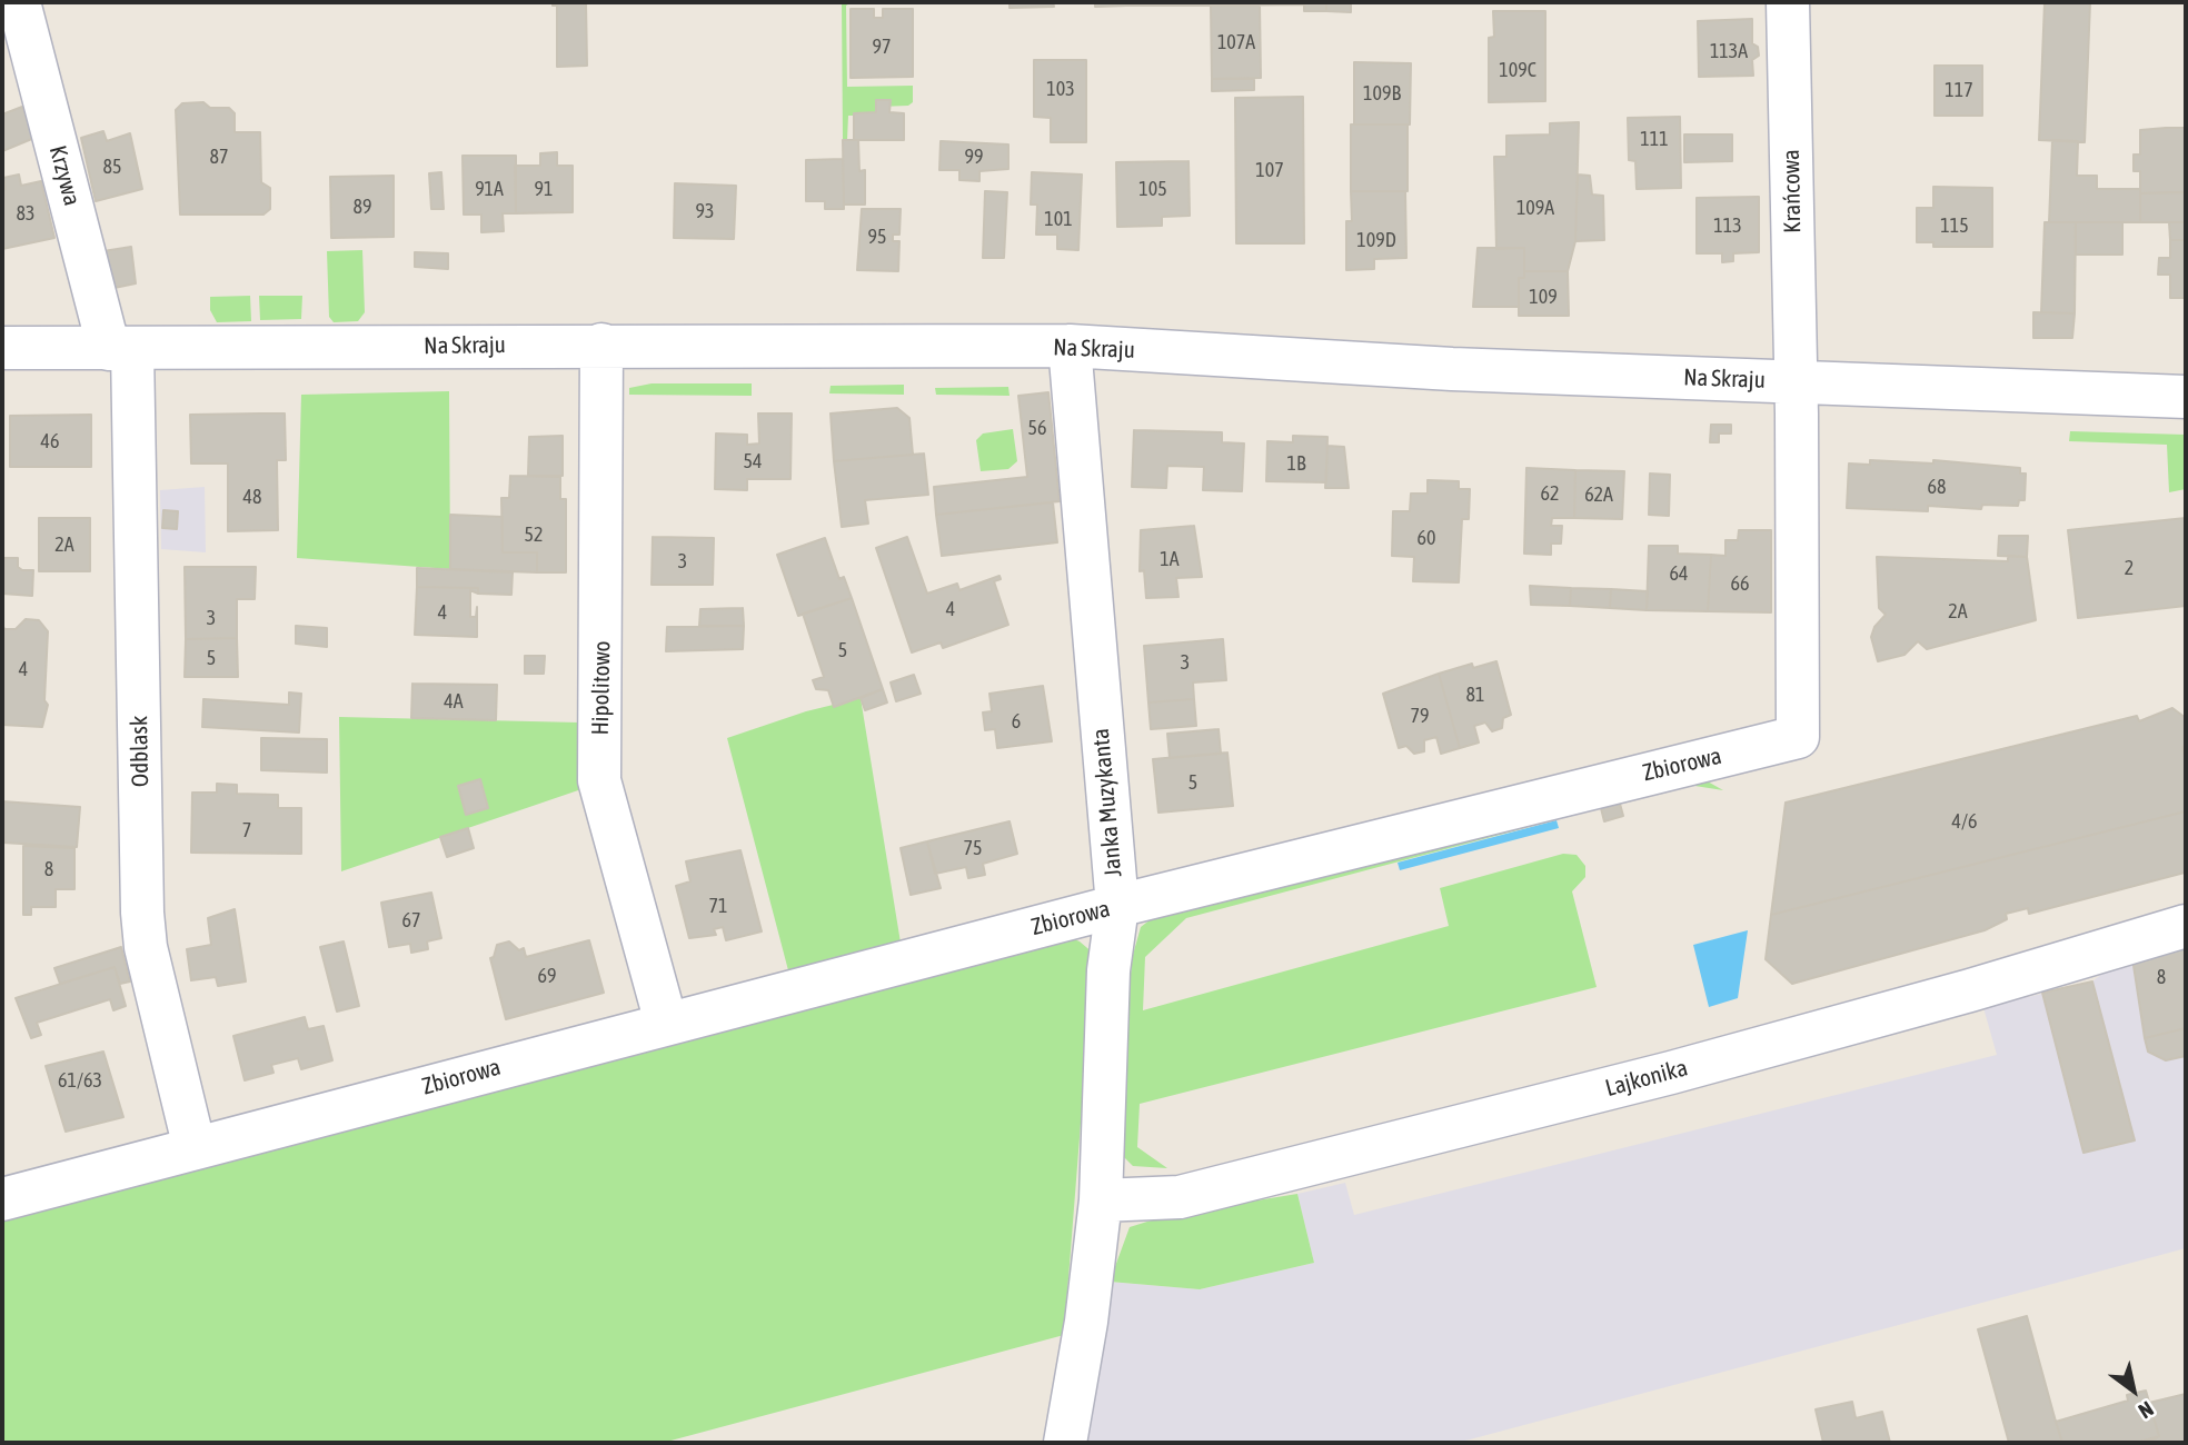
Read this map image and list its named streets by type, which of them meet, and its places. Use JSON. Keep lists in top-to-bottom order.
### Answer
{
  "streets": {
    "street": [
      "Krzywa",
      "Krańcowa",
      "Na Skraju",
      "Hipolitowo",
      "Odblask",
      "Zbiorowa",
      "Janka Muzykanta",
      "Lajkonika"
    ]
  },
  "crossings": [
    ["Krzywa", "Na Skraju"],
    ["Krzywa", "Odblask"],
    ["Krańcowa", "Na Skraju"],
    ["Krańcowa", "Zbiorowa"],
    ["Na Skraju", "Hipolitowo"],
    ["Na Skraju", "Odblask"],
    ["Na Skraju", "Zbiorowa"],
    ["Na Skraju", "Janka Muzykanta"],
    ["Hipolitowo", "Zbiorowa"],
    ["Odblask", "Zbiorowa"],
    ["Zbiorowa", "Janka Muzykanta"],
    ["Janka Muzykanta", "Lajkonika"]
  ],
  "house_numbers": [
    "107A",
    "97",
    "113A",
    "109C",
    "103",
    "117",
    "109B",
    "111",
    "87",
    "99",
    "85",
    "107",
    "91A",
    "91",
    "105",
    "89",
    "109A",
    "93",
    "83",
    "101",
    "113",
    "115",
    "95",
    "109D",
    "109",
    "56",
    "46",
    "54",
    "1B",
    "68",
    "62",
    "62A",
    "48",
    "52",
    "60",
    "2A",
    "1A",
    "3",
    "2",
    "64",
    "66",
    "4",
    "2A",
    "4",
    "3",
    "5",
    "5",
    "3",
    "4",
    "81",
    "4A",
    "79",
    "6",
    "5",
    "4/6",
    "7",
    "75",
    "8",
    "71",
    "67",
    "69",
    "8",
    "61/63"
  ],
  "north": "bottom right"
}
